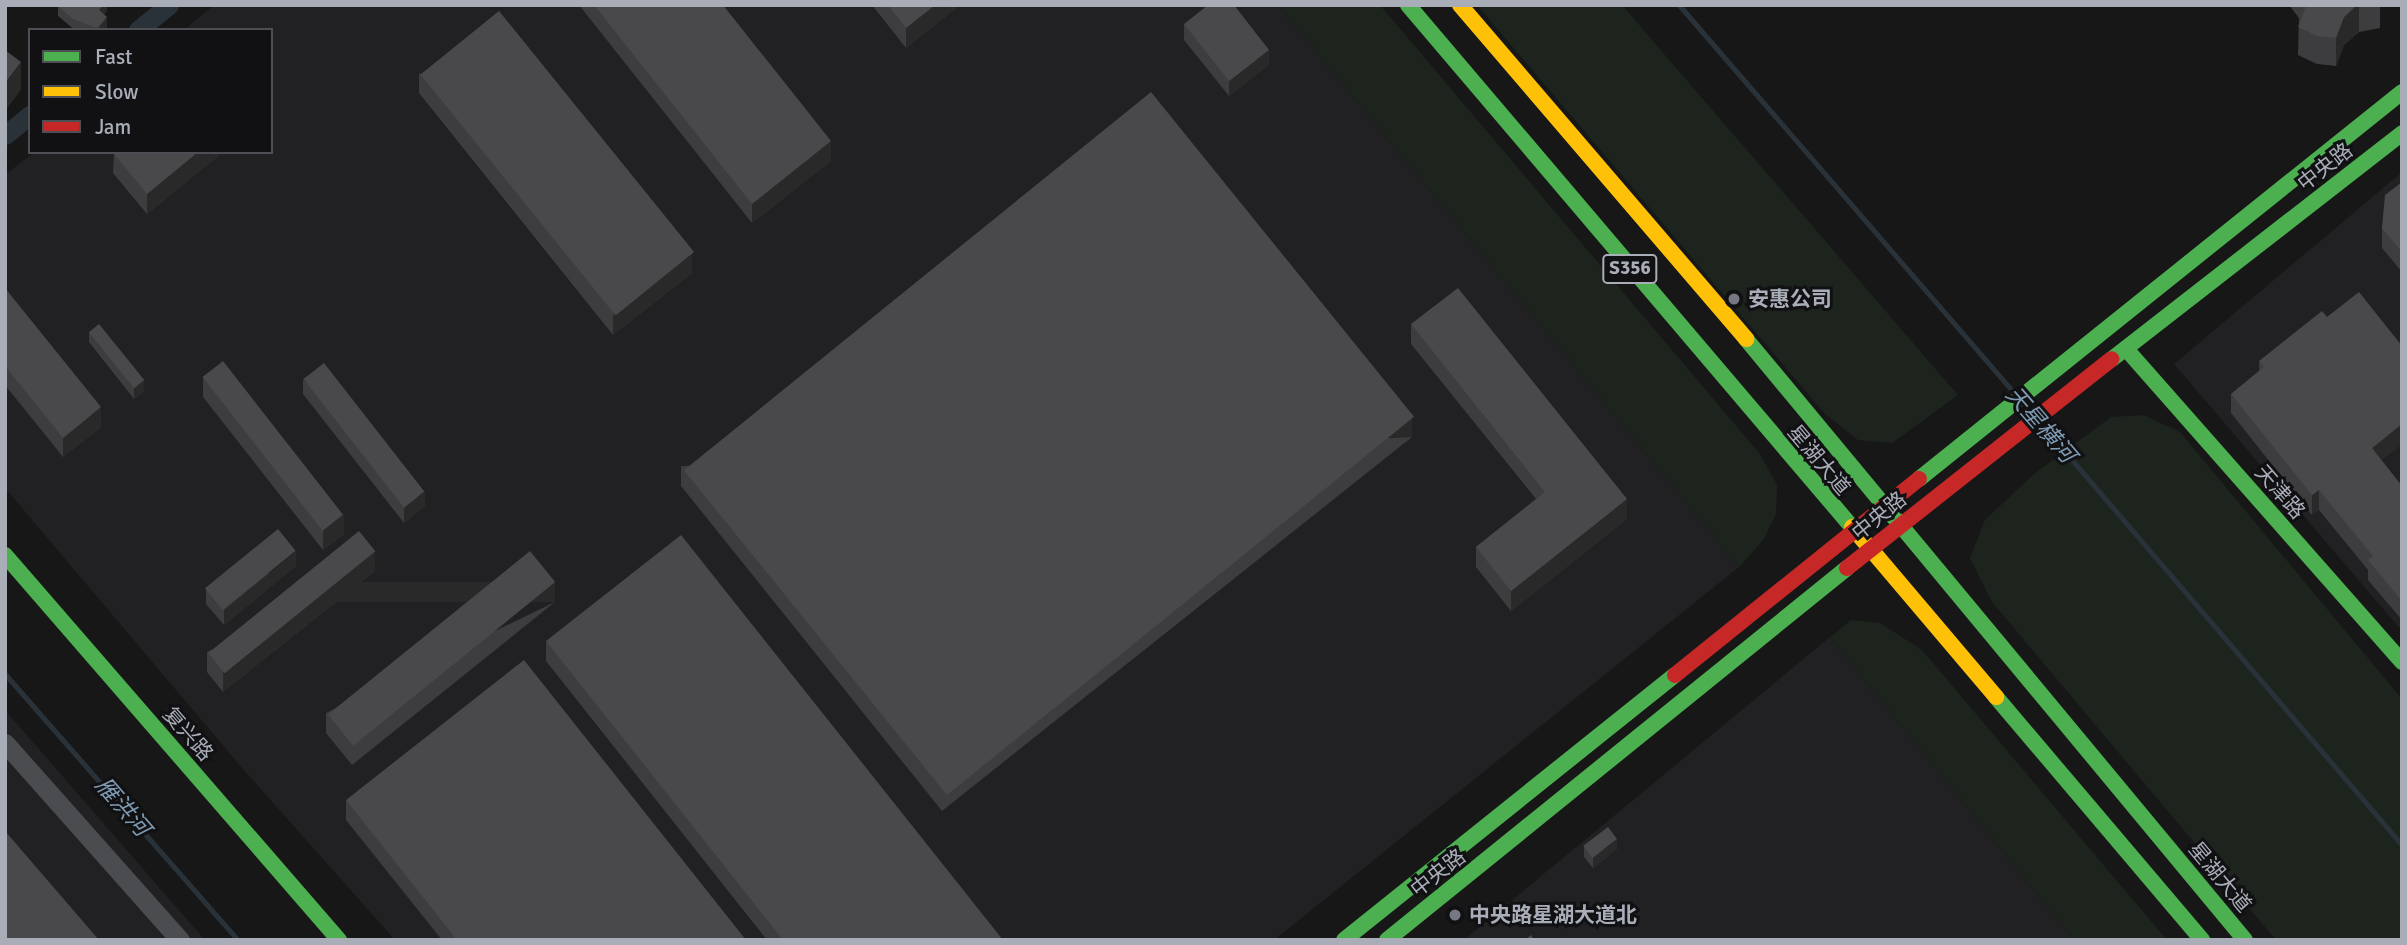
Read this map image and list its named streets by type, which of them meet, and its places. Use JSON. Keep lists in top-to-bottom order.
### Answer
{
  "streets": {
    "street": [
      "中央路",
      "S356",
      "星湖大道",
      "天津路",
      "复兴路"
    ]
  },
  "crossings": [
    ["中央路", "星湖大道"],
    ["中央路", "天津路"]
  ],
  "water": ["天星横河", "雁洪河"],
  "places": ["安惠公司", "中央路星湖大道北"],
  "legend": ["Fast", "Slow", "Jam"]
}
